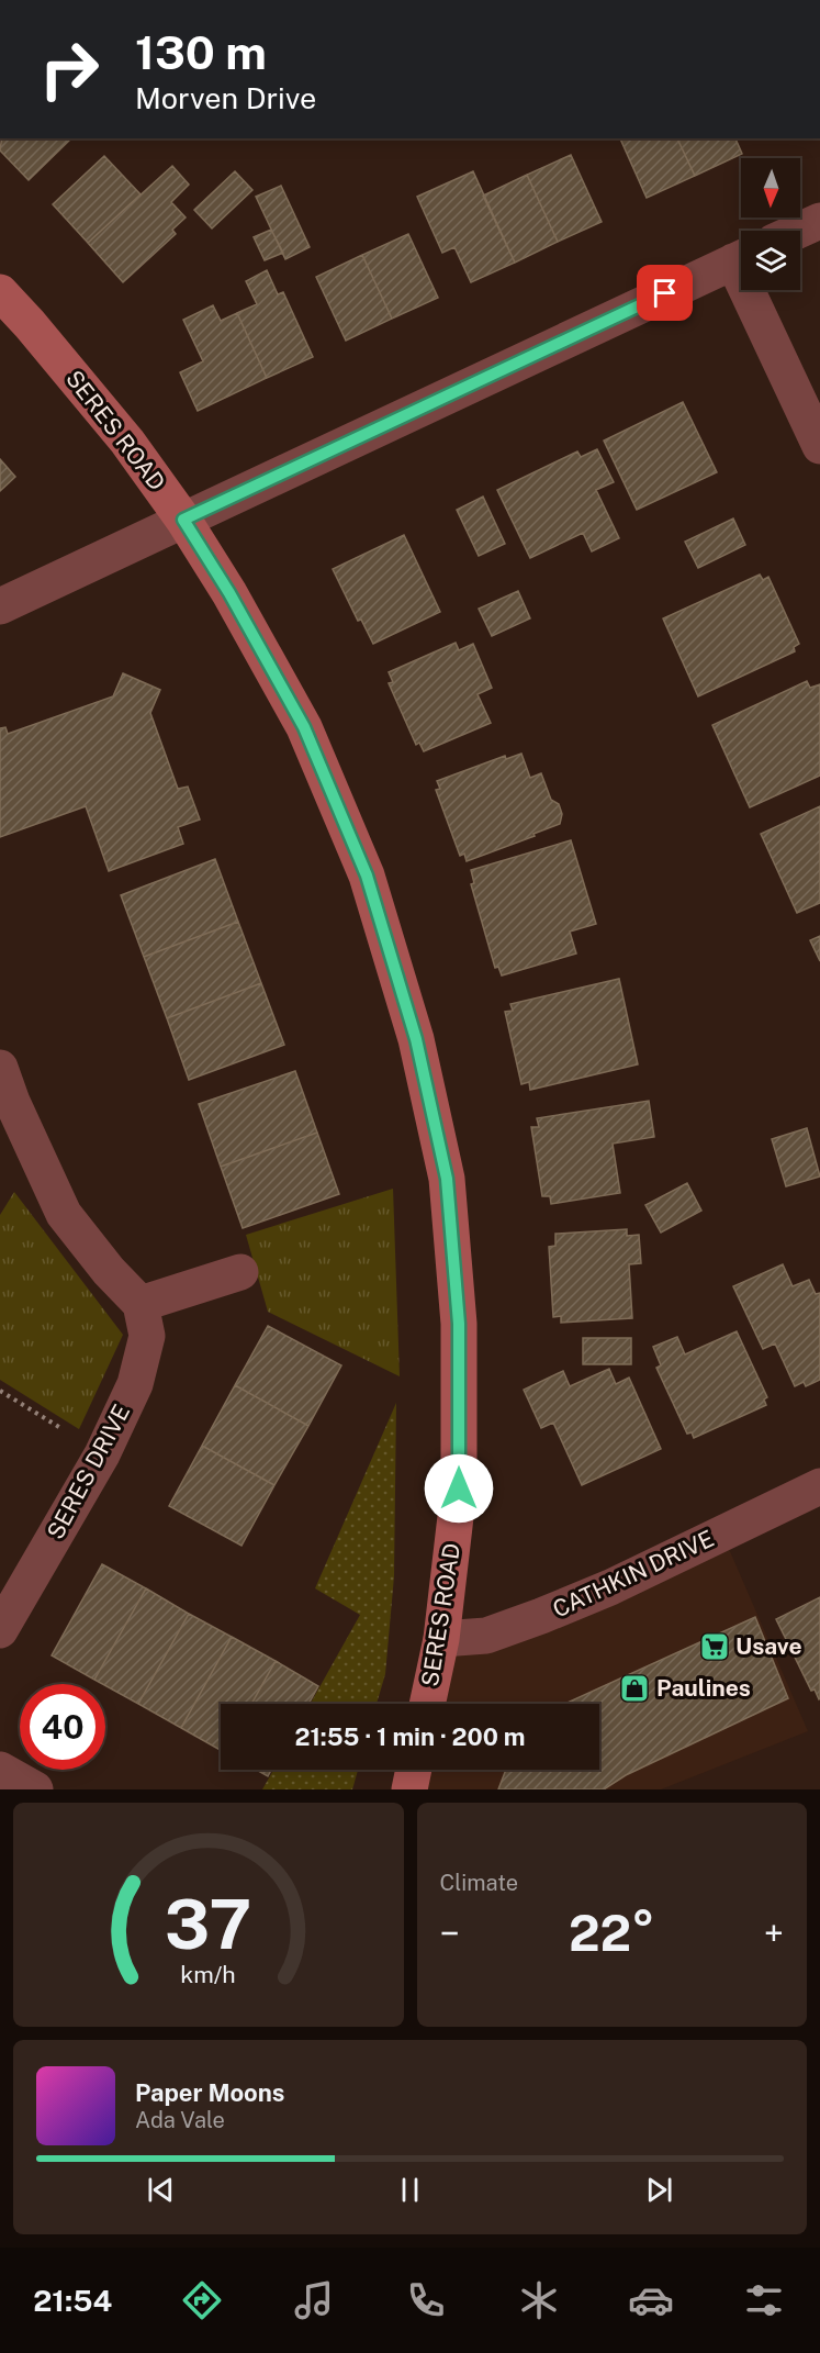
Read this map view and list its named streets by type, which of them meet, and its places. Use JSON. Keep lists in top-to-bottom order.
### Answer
{
  "streets": {
    "street": ["SERES ROAD", "SERES DRIVE", "CATHKIN DRIVE"]
  },
  "crossings": [
    ["SERES ROAD", "CATHKIN DRIVE"]
  ],
  "places": {
    "supermarket": ["Usave"],
    "shop": ["Paulines"]
  },
  "north": "bottom",
  "page": {
    "turn": ["130 m", "Morven Drive"],
    "limit": "40",
    "trip": "21:55 · 1 min · 200 m",
    "tile": "Climate",
    "heat": ["−", "22°", "+"],
    "song": ["Paper Moons", "Ada Vale"],
    "tabs": "21:54",
    "gauge": ["37", "km/h"]
  }
}
